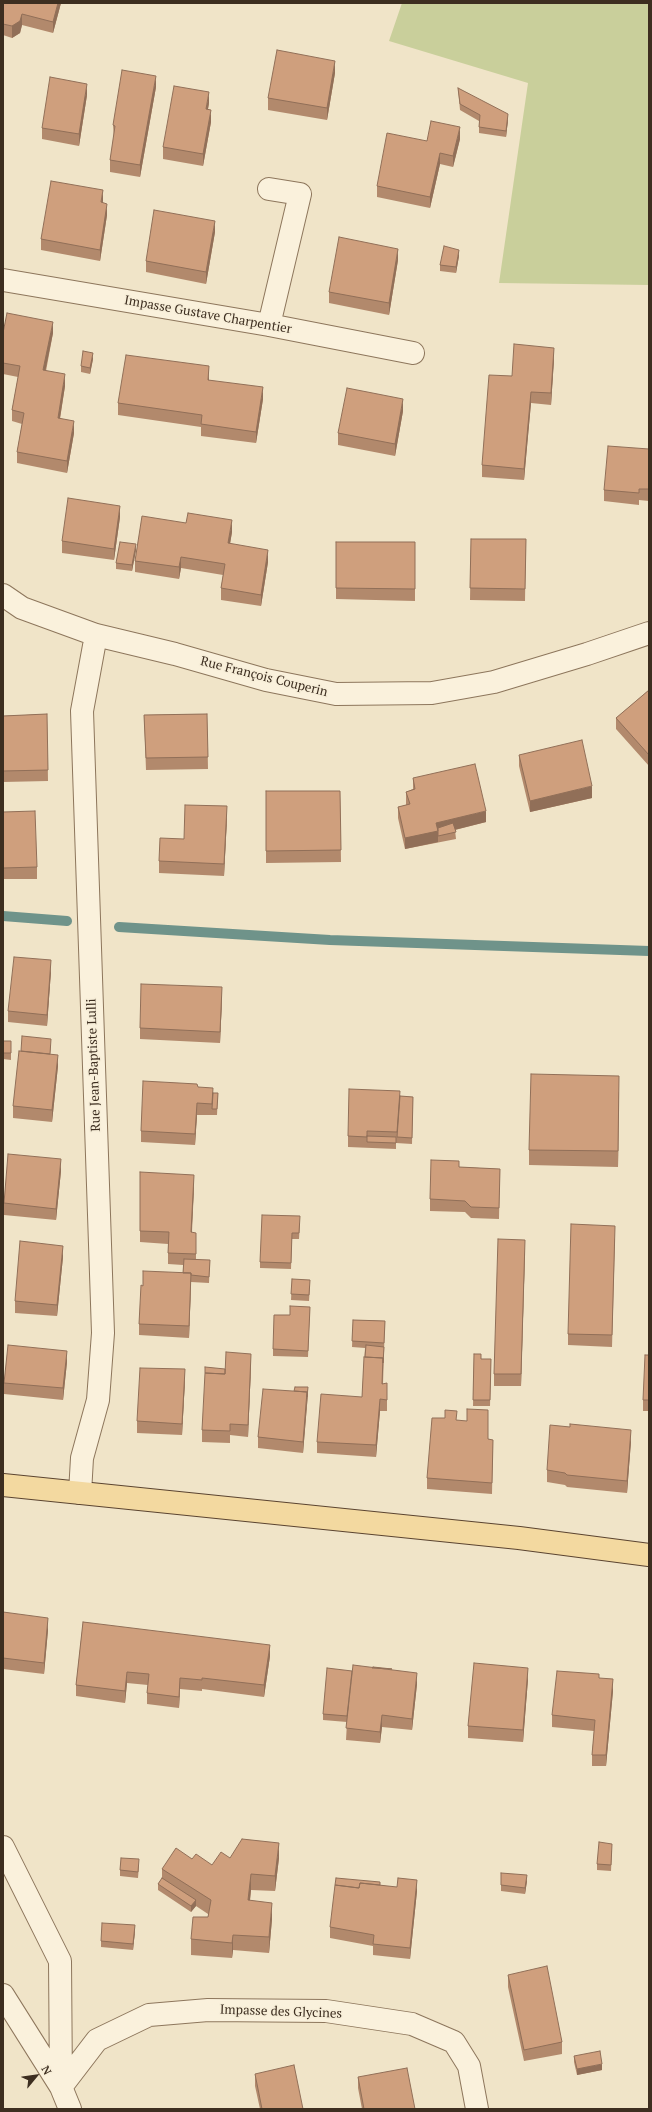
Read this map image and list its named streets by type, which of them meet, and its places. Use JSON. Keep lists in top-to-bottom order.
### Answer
{
  "streets": {
    "street": [
      "Impasse Gustave Charpentier",
      "Rue François Couperin",
      "Rue Jean-Baptiste Lulli",
      "Impasse des Glycines"
    ]
  },
  "crossings": [
    ["Rue François Couperin", "Rue Jean-Baptiste Lulli"]
  ],
  "north": "top right"
}
